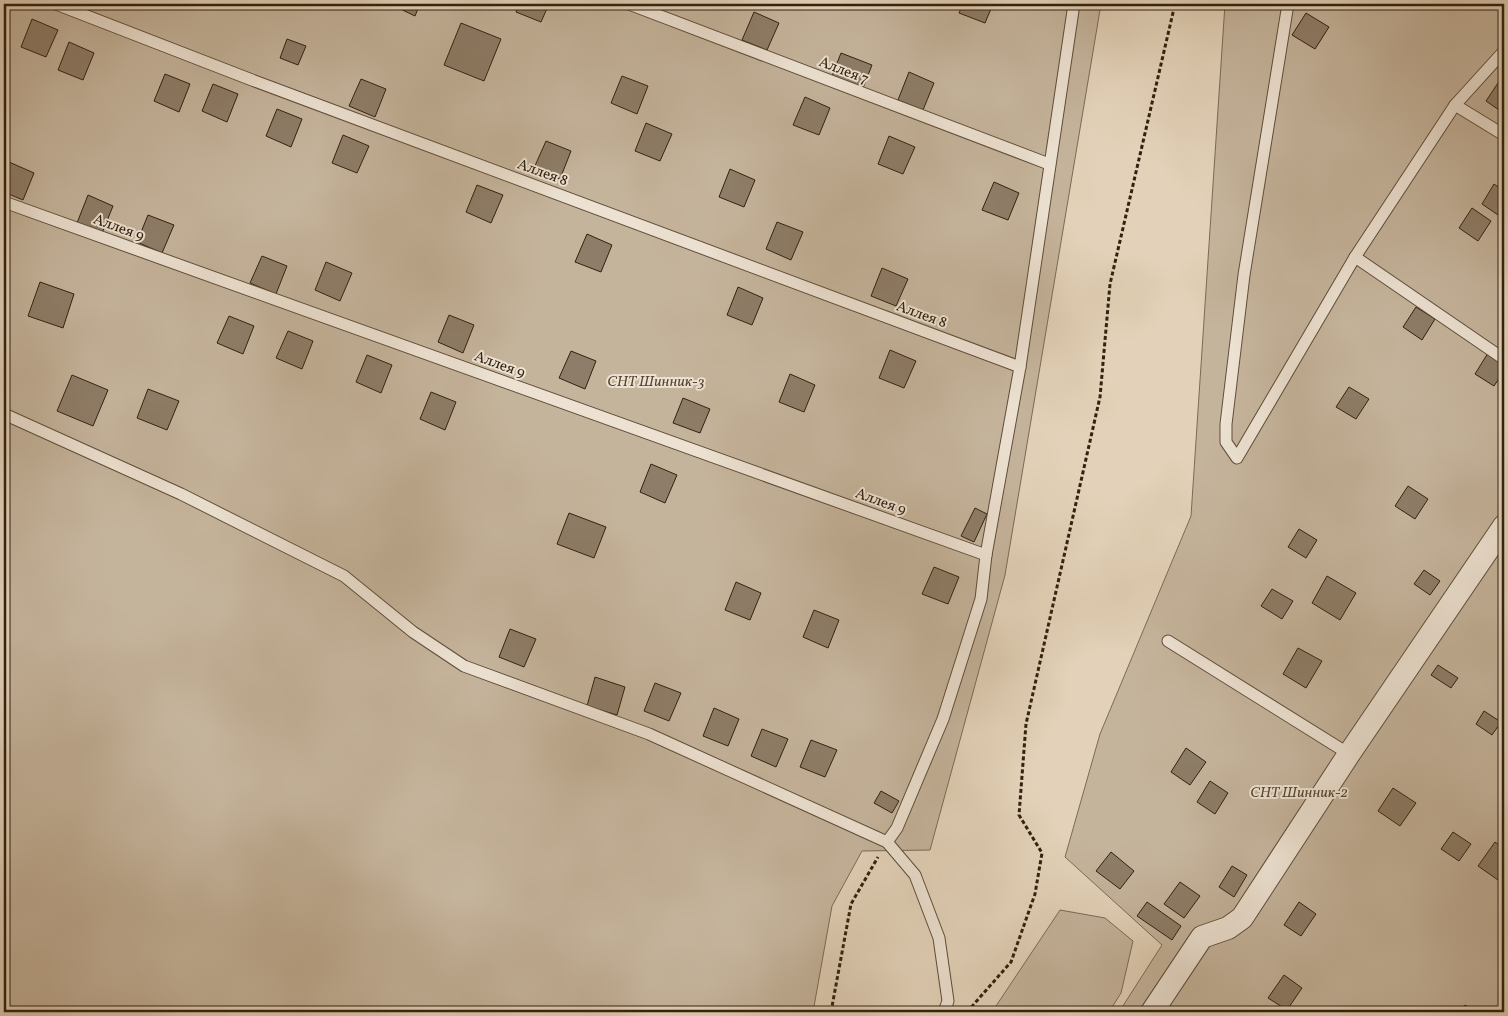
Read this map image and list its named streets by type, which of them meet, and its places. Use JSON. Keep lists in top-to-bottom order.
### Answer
{
  "streets": {
    "lane": ["Аллея 7", "Аллея 8", "Аллея 9"]
  },
  "parks": ["СНТ Шинник-3", "СНТ Шинник-2"]
}
